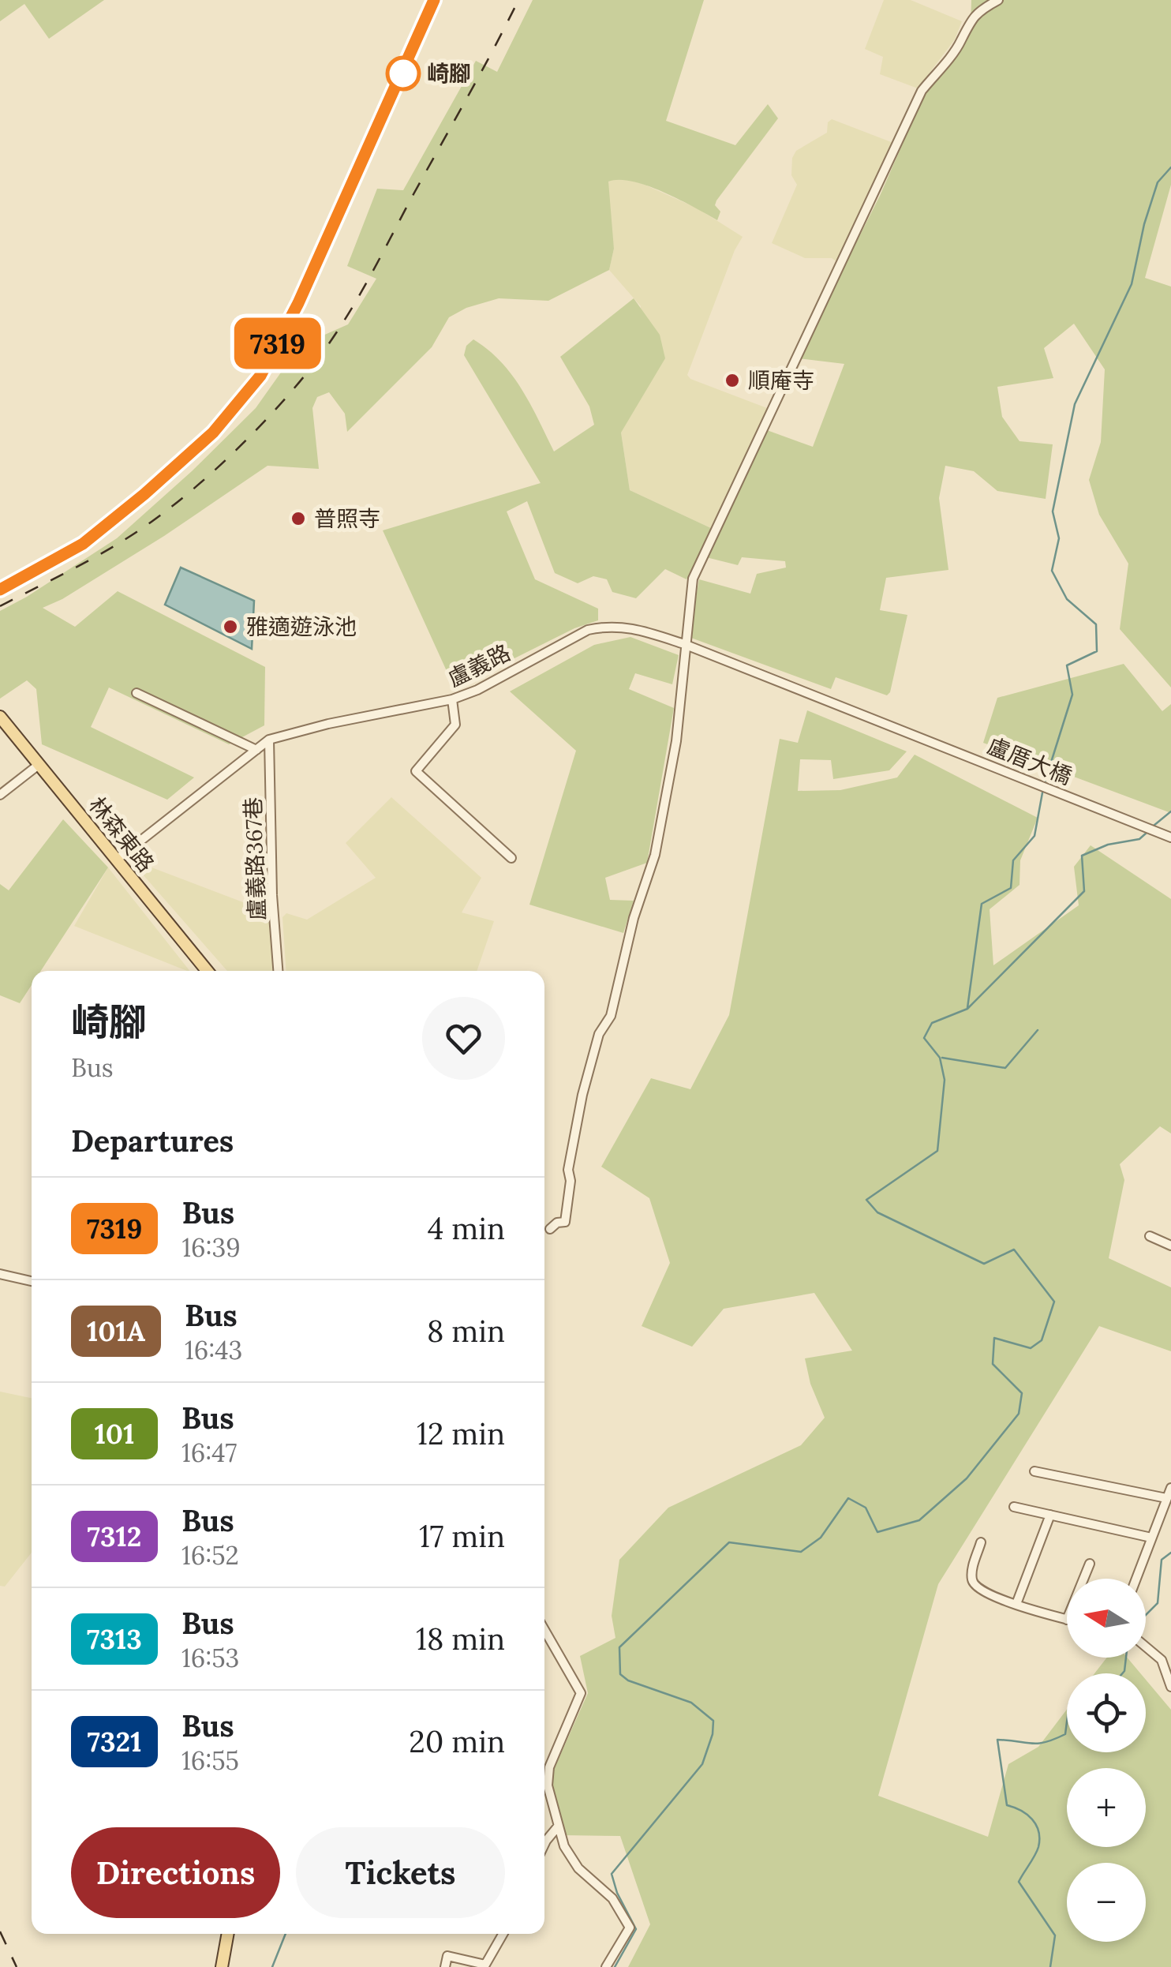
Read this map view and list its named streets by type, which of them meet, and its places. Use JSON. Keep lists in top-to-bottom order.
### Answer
{
  "streets": {
    "main road": ["林森東路"],
    "street": ["盧義路", "盧厝大橋", "盧義路367巷"]
  },
  "crossings": [
    ["盧義路", "盧厝大橋"],
    ["盧義路", "林森東路"],
    ["盧義路", "盧義路367巷"]
  ],
  "places": [
    "崎腳",
    "順庵寺",
    "普照寺",
    "雅適遊泳池"
  ],
  "lines": ["bus line 7319"],
  "north": "left",
  "page": {
    "on_map": "7319",
    "heading": [
      ["崎腳", "Bus"],
      "Departures"
    ],
    "list": [
      {
        "mark": "7319",
        "name": "Bus",
        "note": "16:39",
        "value": "4 min"
      },
      {
        "mark": "101A",
        "name": "Bus",
        "note": "16:43",
        "value": "8 min"
      },
      {
        "mark": "101",
        "name": "Bus",
        "note": "16:47",
        "value": "12 min"
      },
      {
        "mark": "7312",
        "name": "Bus",
        "note": "16:52",
        "value": "17 min"
      },
      {
        "mark": "7313",
        "name": "Bus",
        "note": "16:53",
        "value": "18 min"
      },
      {
        "mark": "7321",
        "name": "Bus",
        "note": "16:55",
        "value": "20 min"
      }
    ],
    "map_buttons": ["+", "−"],
    "buttons": ["Directions", "Tickets"]
  }
}
